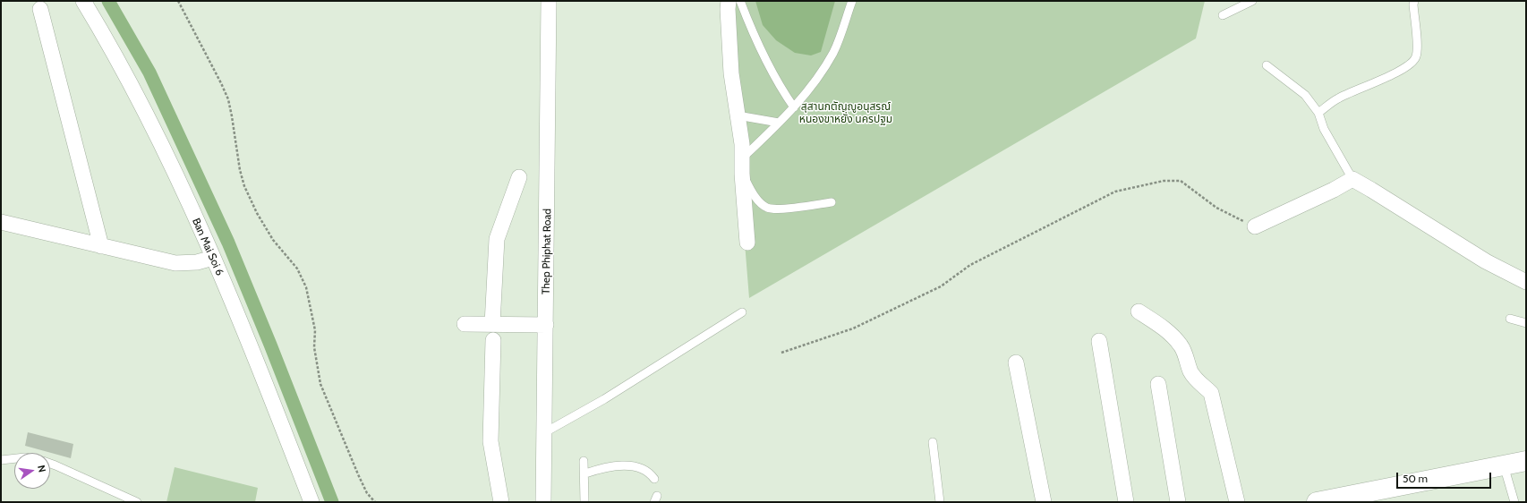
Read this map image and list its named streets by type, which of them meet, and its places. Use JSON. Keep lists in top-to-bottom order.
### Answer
{
  "streets": {
    "street": ["Ban Mai Soi 6", "Thep Phiphat Road"]
  },
  "parks": ["สุสานกตัญญูอนุสรณ์ หนองขาหยั่ง นครปฐม"],
  "scale_bar": "50 m",
  "north": "right"
}
